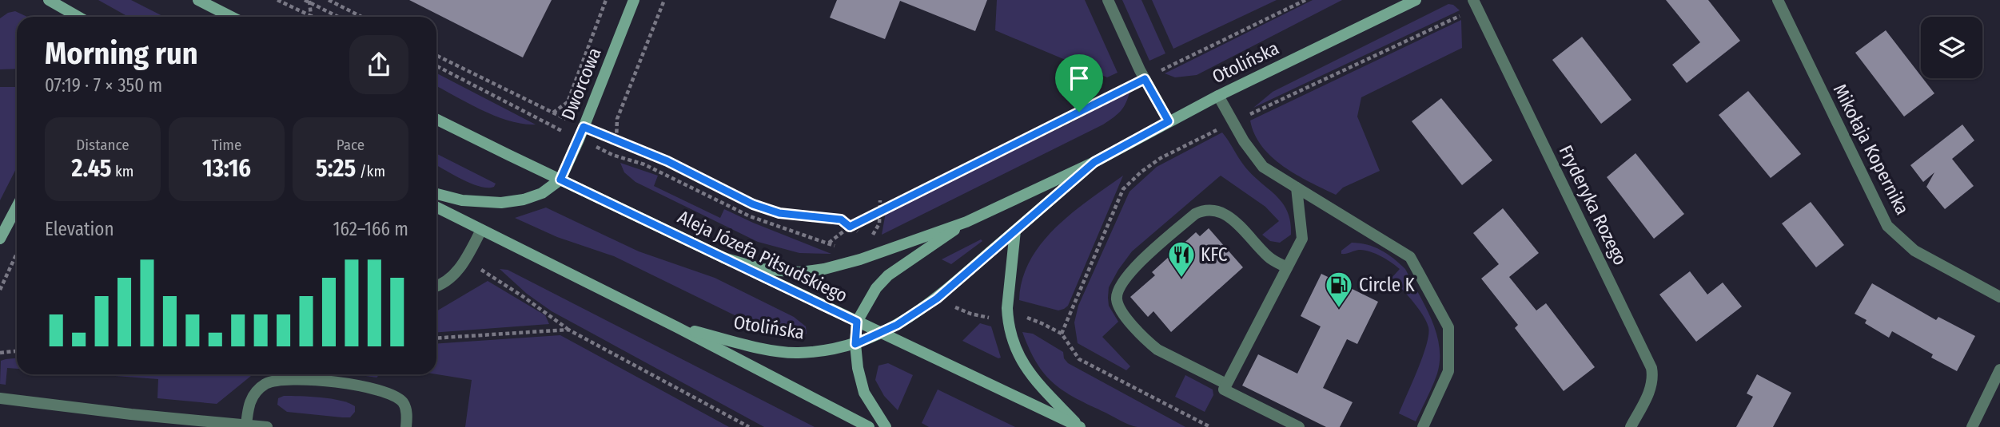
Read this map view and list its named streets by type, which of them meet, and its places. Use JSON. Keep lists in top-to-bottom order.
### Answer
{
  "streets": {
    "main road": ["Otolińska", "Dworcowa", "Aleja Józefa Piłsudskiego"],
    "street": ["Mikołaja Kopernika", "Fryderyka Rozego"]
  },
  "crossings": [
    ["Otolińska", "Aleja Józefa Piłsudskiego"],
    ["Dworcowa", "Aleja Józefa Piłsudskiego"]
  ],
  "places": {
    "restaurant": ["KFC"],
    "fuel station": ["Circle K"]
  },
  "page": {
    "heading": ["Morning run", "07:19 · 7 × 350 m"],
    "stats": [
      ["Distance", "2.45 km"],
      ["Time", "13:16"],
      ["Pace", "5:25 /km"]
    ],
    "chart": ["Elevation", "162–166 m"]
  }
}
